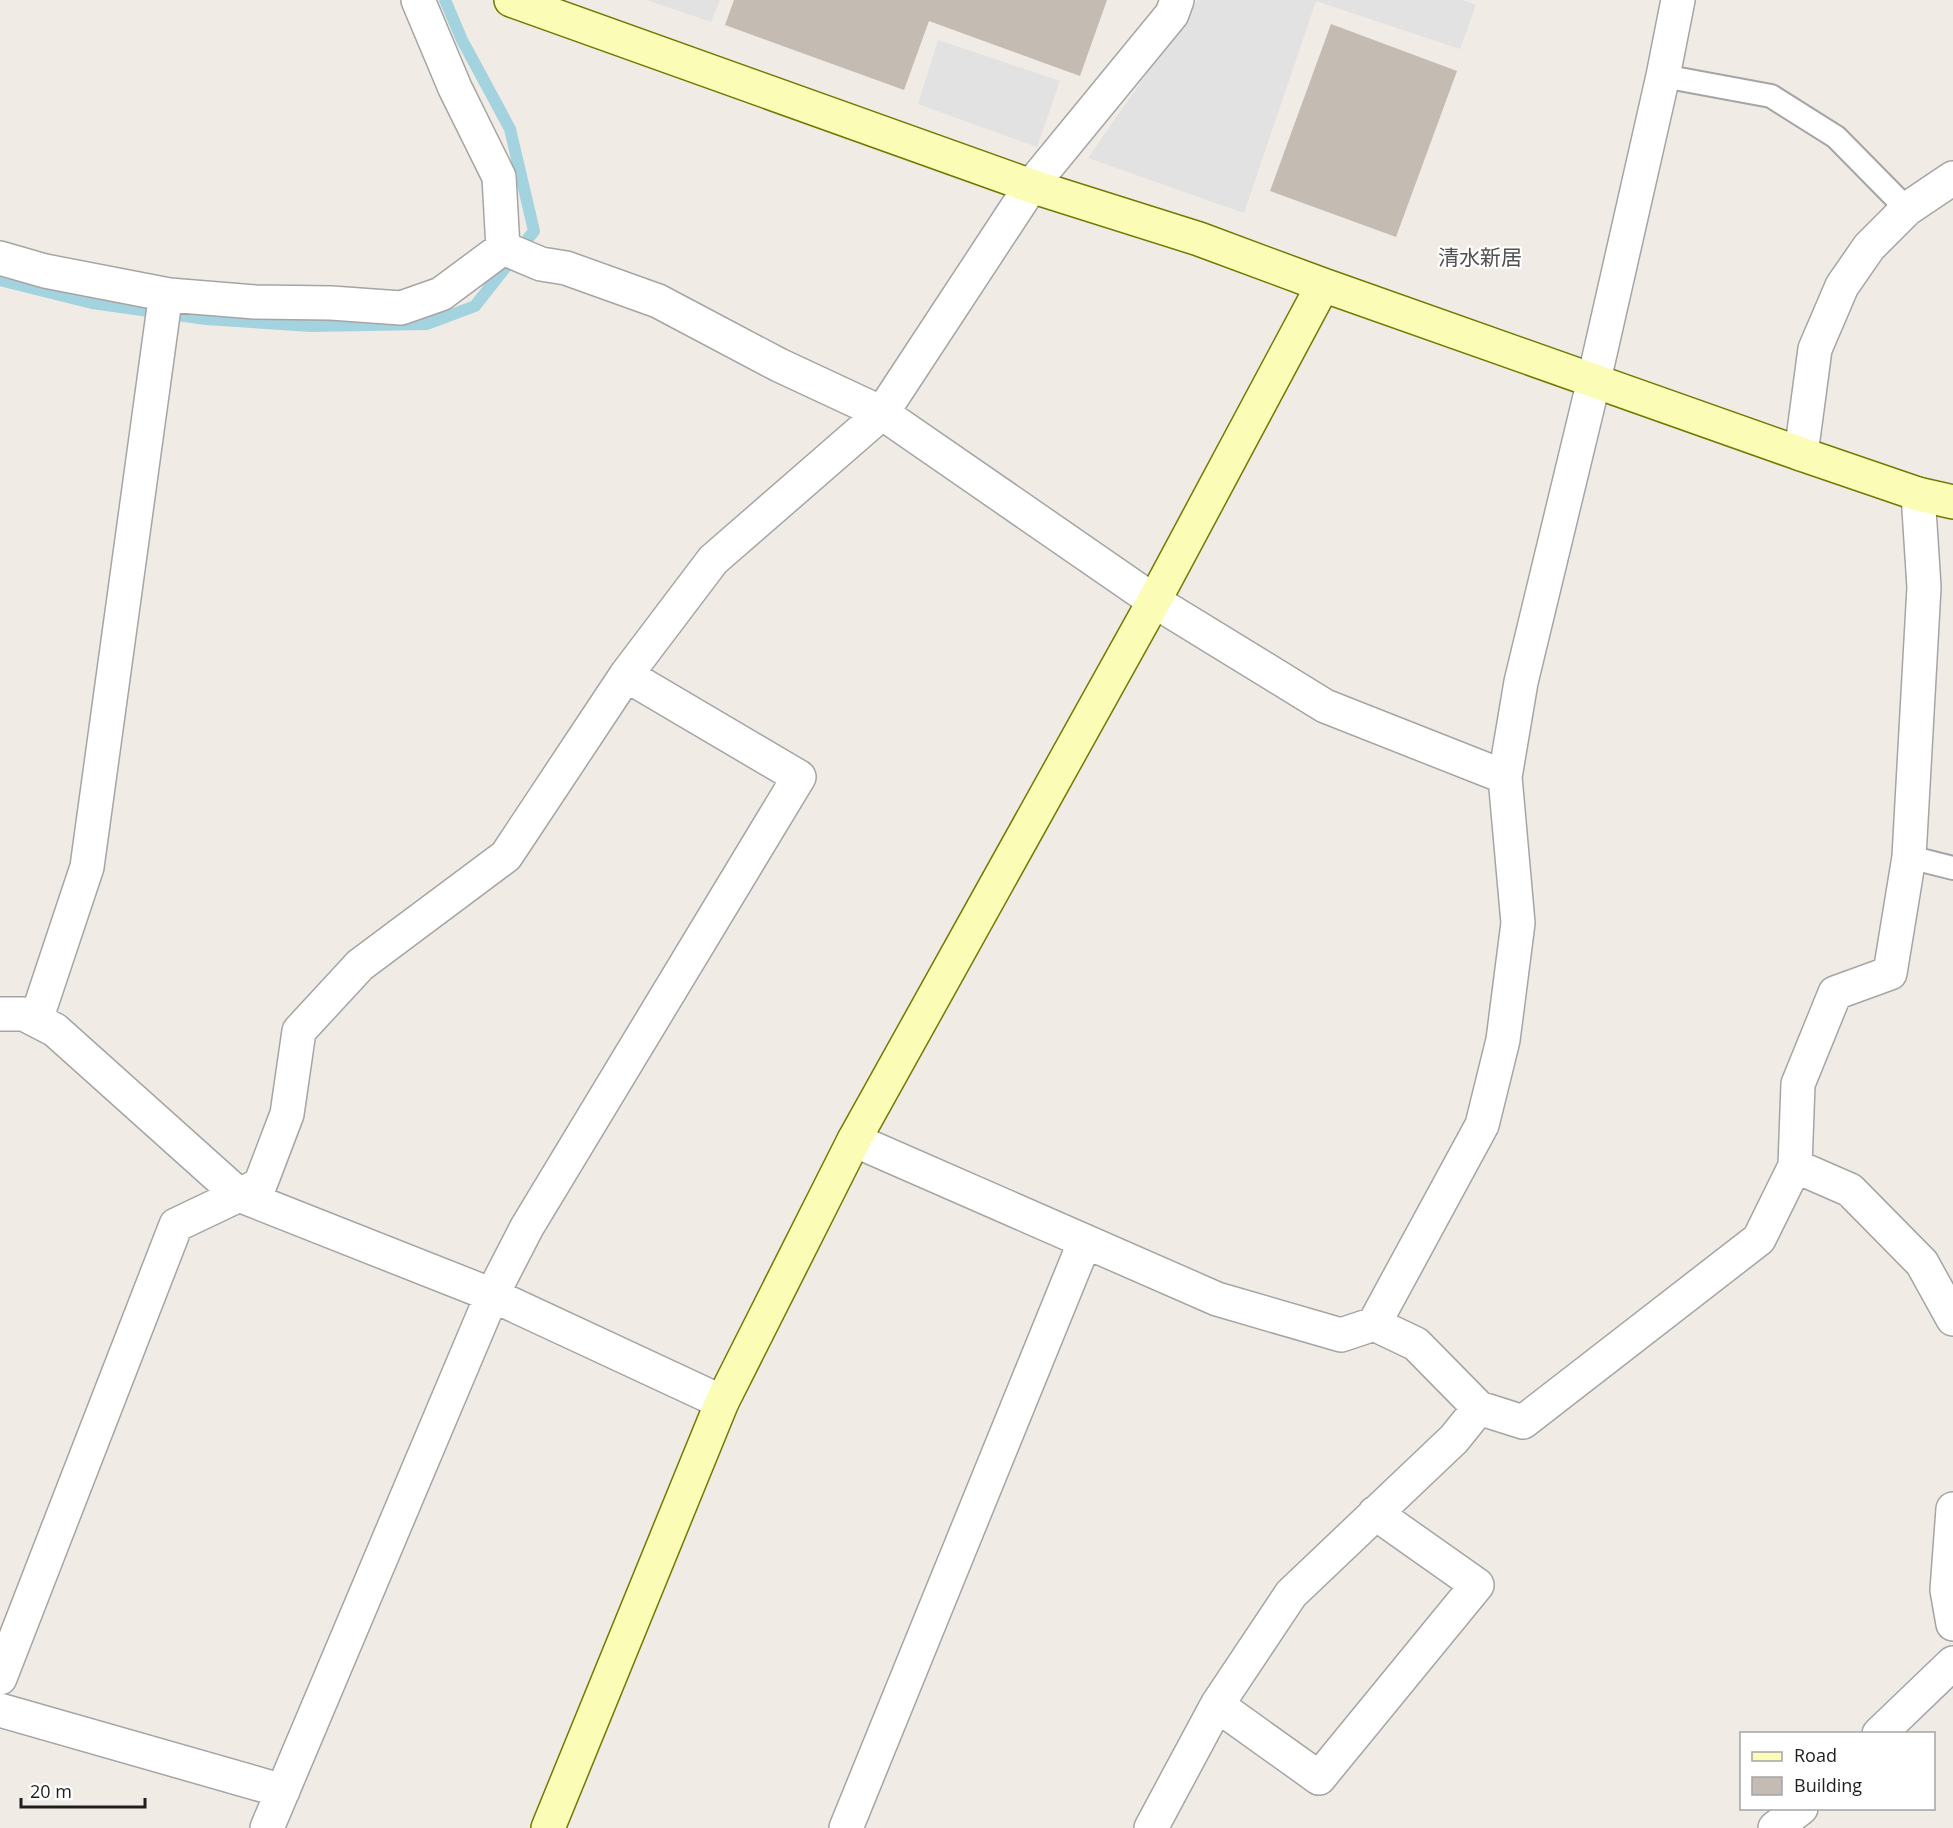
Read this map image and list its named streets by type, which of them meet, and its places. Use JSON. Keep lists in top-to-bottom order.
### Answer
{
  "districts": ["清水新居"],
  "legend": ["Road", "Building"],
  "scale_bar": "20 m"
}
